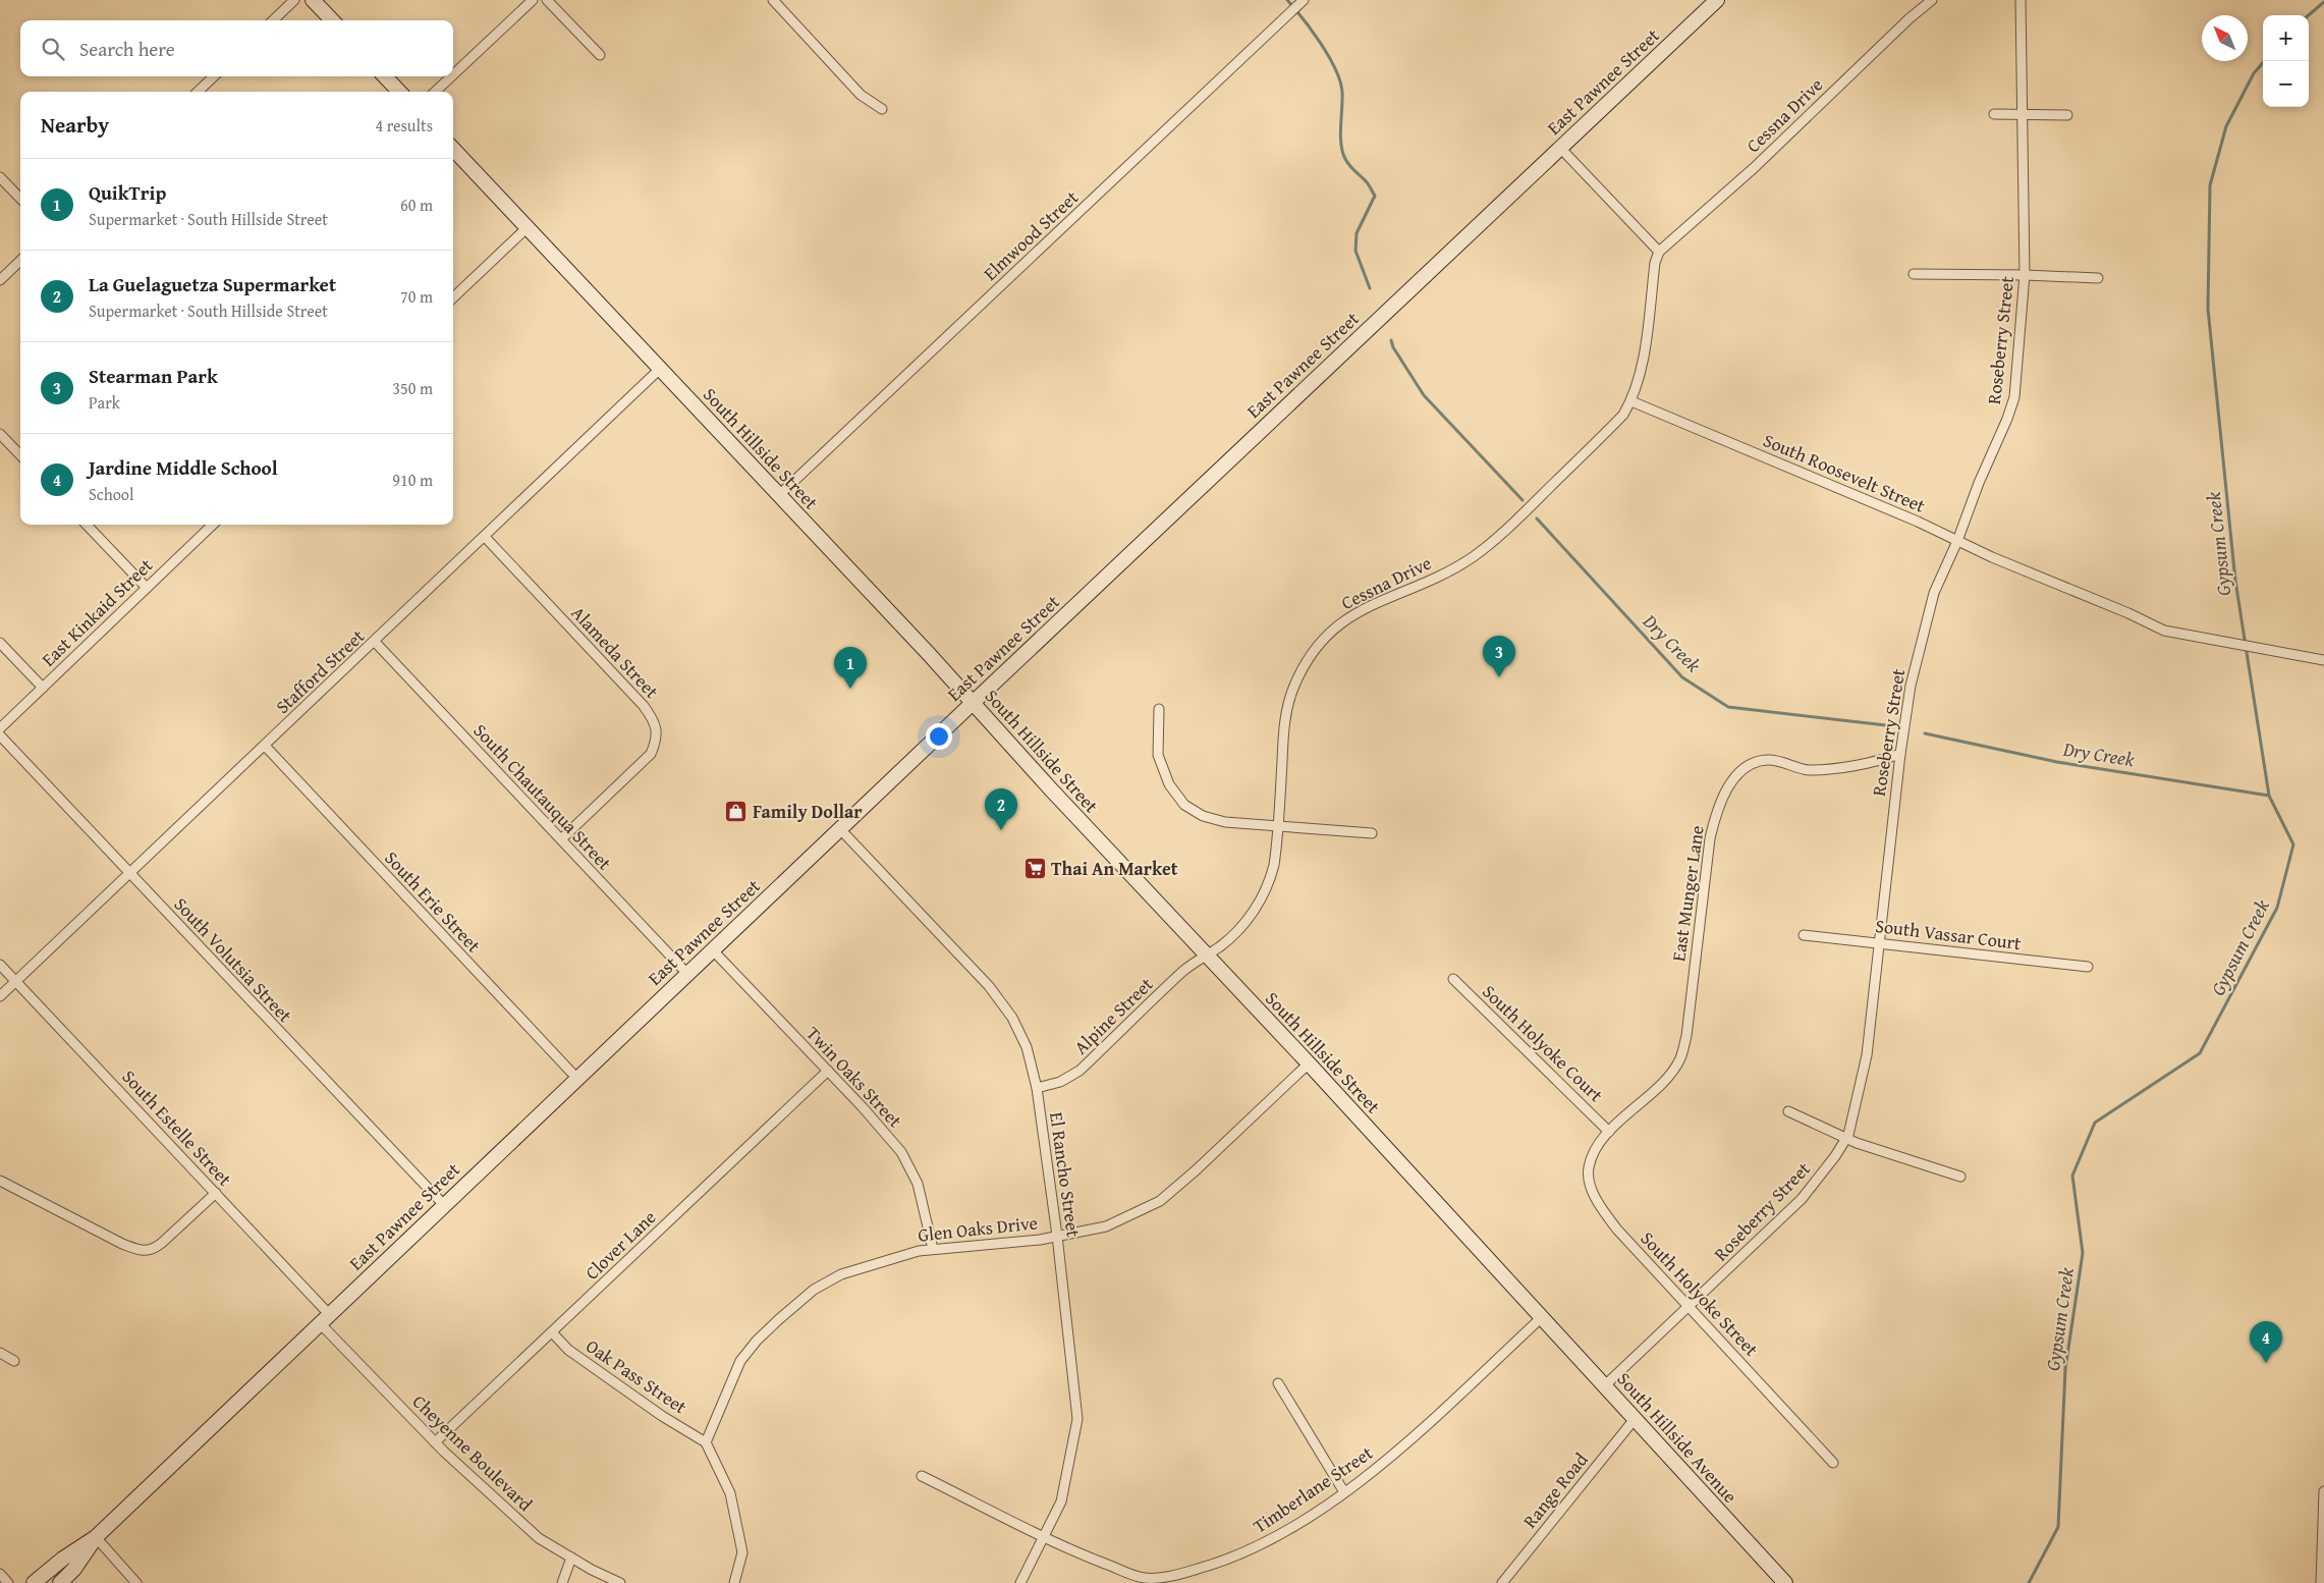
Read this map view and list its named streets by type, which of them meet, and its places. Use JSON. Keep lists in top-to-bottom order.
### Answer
{
  "streets": {
    "main road": ["East Pawnee Street", "South Hillside Street", "South Hillside Avenue"],
    "street": [
      "Cessna Drive",
      "Elmwood Street",
      "Roseberry Street",
      "South Roosevelt Street",
      "East Kinkaid Street",
      "Alameda Street",
      "Stafford Street",
      "South Chautauqua Street",
      "East Munger Lane",
      "South Erie Street",
      "South Vassar Court",
      "South Volutsia Street",
      "Alpine Street",
      "South Holyoke Court",
      "Twin Oaks Street",
      "South Estelle Street",
      "El Rancho Street",
      "Glen Oaks Drive",
      "Clover Lane",
      "South Holyoke Street",
      "Oak Pass Street",
      "Cheyenne Boulevard",
      "Timberlane Street",
      "Range Road"
    ]
  },
  "crossings": [
    ["East Pawnee Street", "South Hillside Street"],
    ["East Pawnee Street", "South Chautauqua Street"],
    ["East Pawnee Street", "South Erie Street"],
    ["East Pawnee Street", "South Volutsia Street"],
    ["East Pawnee Street", "Twin Oaks Street"],
    ["East Pawnee Street", "South Estelle Street"],
    ["East Pawnee Street", "El Rancho Street"],
    ["East Pawnee Street", "Cheyenne Boulevard"],
    ["Cessna Drive", "South Hillside Street"],
    ["Cessna Drive", "South Roosevelt Street"],
    ["Cessna Drive", "Alpine Street"],
    ["Elmwood Street", "South Hillside Street"],
    ["Roseberry Street", "South Roosevelt Street"],
    ["Roseberry Street", "East Munger Lane"],
    ["Roseberry Street", "South Vassar Court"],
    ["Roseberry Street", "South Holyoke Street"],
    ["Roseberry Street", "South Hillside Avenue"],
    ["South Hillside Street", "Stafford Street"],
    ["South Hillside Street", "Alpine Street"],
    ["South Hillside Street", "Glen Oaks Drive"],
    ["South Hillside Street", "South Hillside Avenue"],
    ["South Hillside Street", "Timberlane Street"],
    ["Alameda Street", "Stafford Street"],
    ["Alameda Street", "South Chautauqua Street"],
    ["Stafford Street", "South Chautauqua Street"],
    ["Stafford Street", "South Erie Street"],
    ["Stafford Street", "South Volutsia Street"],
    ["Stafford Street", "South Estelle Street"],
    ["East Munger Lane", "South Holyoke Court"],
    ["East Munger Lane", "South Holyoke Street"],
    ["Alpine Street", "El Rancho Street"],
    ["South Holyoke Court", "South Holyoke Street"],
    ["Twin Oaks Street", "Glen Oaks Drive"],
    ["Twin Oaks Street", "Clover Lane"],
    ["South Estelle Street", "Cheyenne Boulevard"],
    ["El Rancho Street", "Glen Oaks Drive"],
    ["El Rancho Street", "Timberlane Street"],
    ["Glen Oaks Drive", "Oak Pass Street"],
    ["Clover Lane", "Oak Pass Street"],
    ["Clover Lane", "Cheyenne Boulevard"],
    ["South Hillside Avenue", "Timberlane Street"],
    ["South Hillside Avenue", "Range Road"]
  ],
  "water": ["Gypsum Creek", "Dry Creek"],
  "places": {
    "shop": ["Family Dollar"],
    "supermarket": ["Thai An Market"]
  },
  "north": "top left",
  "page": {
    "map_buttons": ["+", "−"],
    "search": "Search here",
    "heading": ["Nearby", "4 results"],
    "list": [
      {
        "mark": "1",
        "name": "QuikTrip",
        "note": "Supermarket · South Hillside Street",
        "value": "60 m"
      },
      {
        "mark": "2",
        "name": "La Guelaguetza Supermarket",
        "note": "Supermarket · South Hillside Street",
        "value": "70 m"
      },
      {
        "mark": "3",
        "name": "Stearman Park",
        "note": "Park",
        "value": "350 m"
      },
      {
        "mark": "4",
        "name": "Jardine Middle School",
        "note": "School",
        "value": "910 m"
      }
    ],
    "pins": [
      "3",
      "1",
      "2",
      "4"
    ]
  }
}
